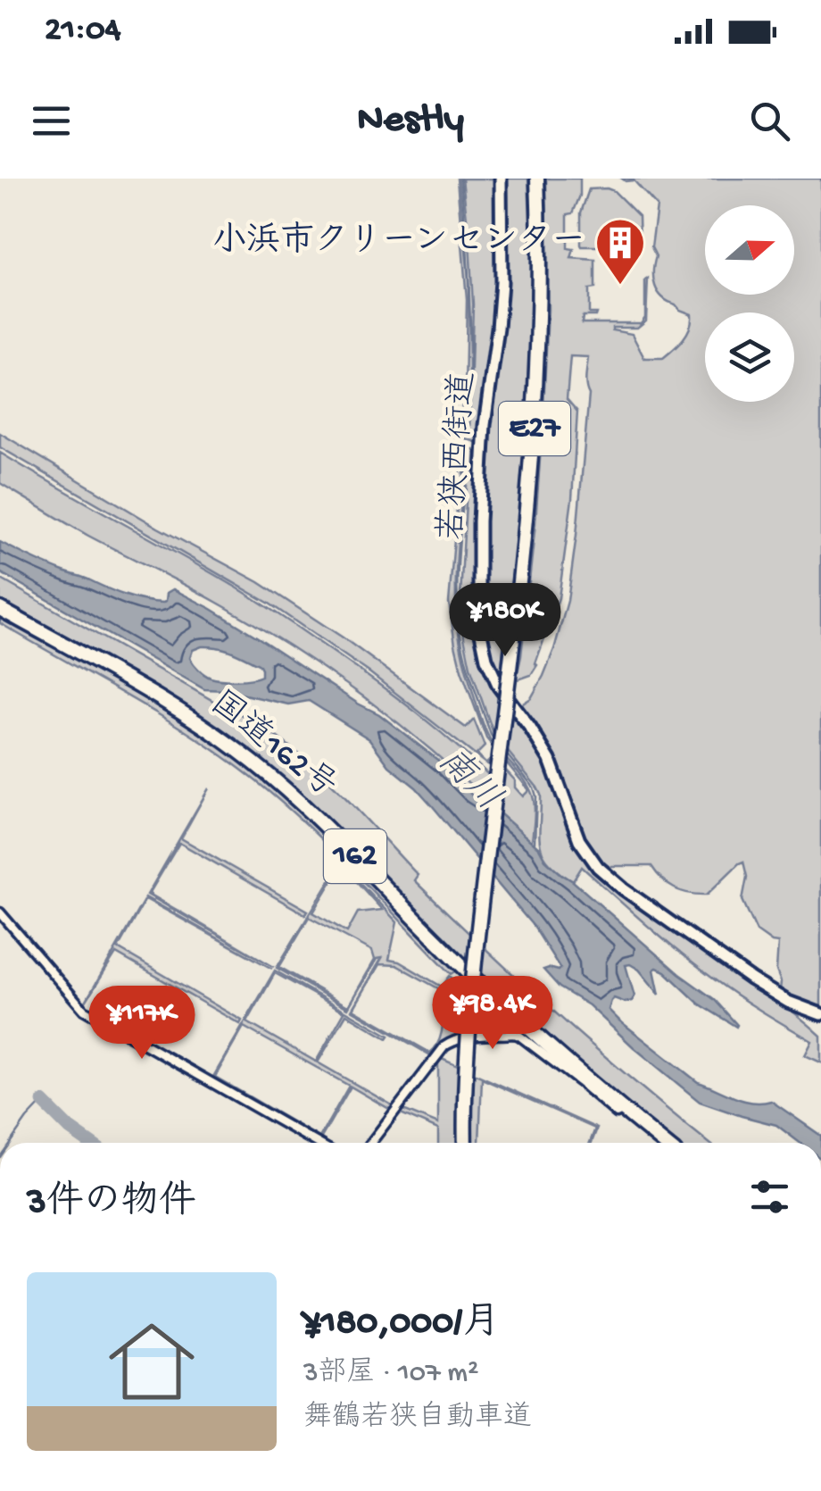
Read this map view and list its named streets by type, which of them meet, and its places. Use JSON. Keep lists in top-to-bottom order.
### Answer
{
  "streets": {
    "highway": ["E27", "国道162号", "162"],
    "street": ["若狭西街道"]
  },
  "water": ["南川"],
  "places": {
    "building": ["小浜市クリーンセンター"]
  },
  "north": "right",
  "page": {
    "status": "21:04",
    "header": "Nestly",
    "price": ["¥180K", "¥98.4K", "¥117K"],
    "heading": "3件の物件",
    "list": [
      {
        "name": "¥180,000/月",
        "note": "3部屋 · 107 m² · 舞鶴若狭自動車道"
      }
    ]
  }
}
